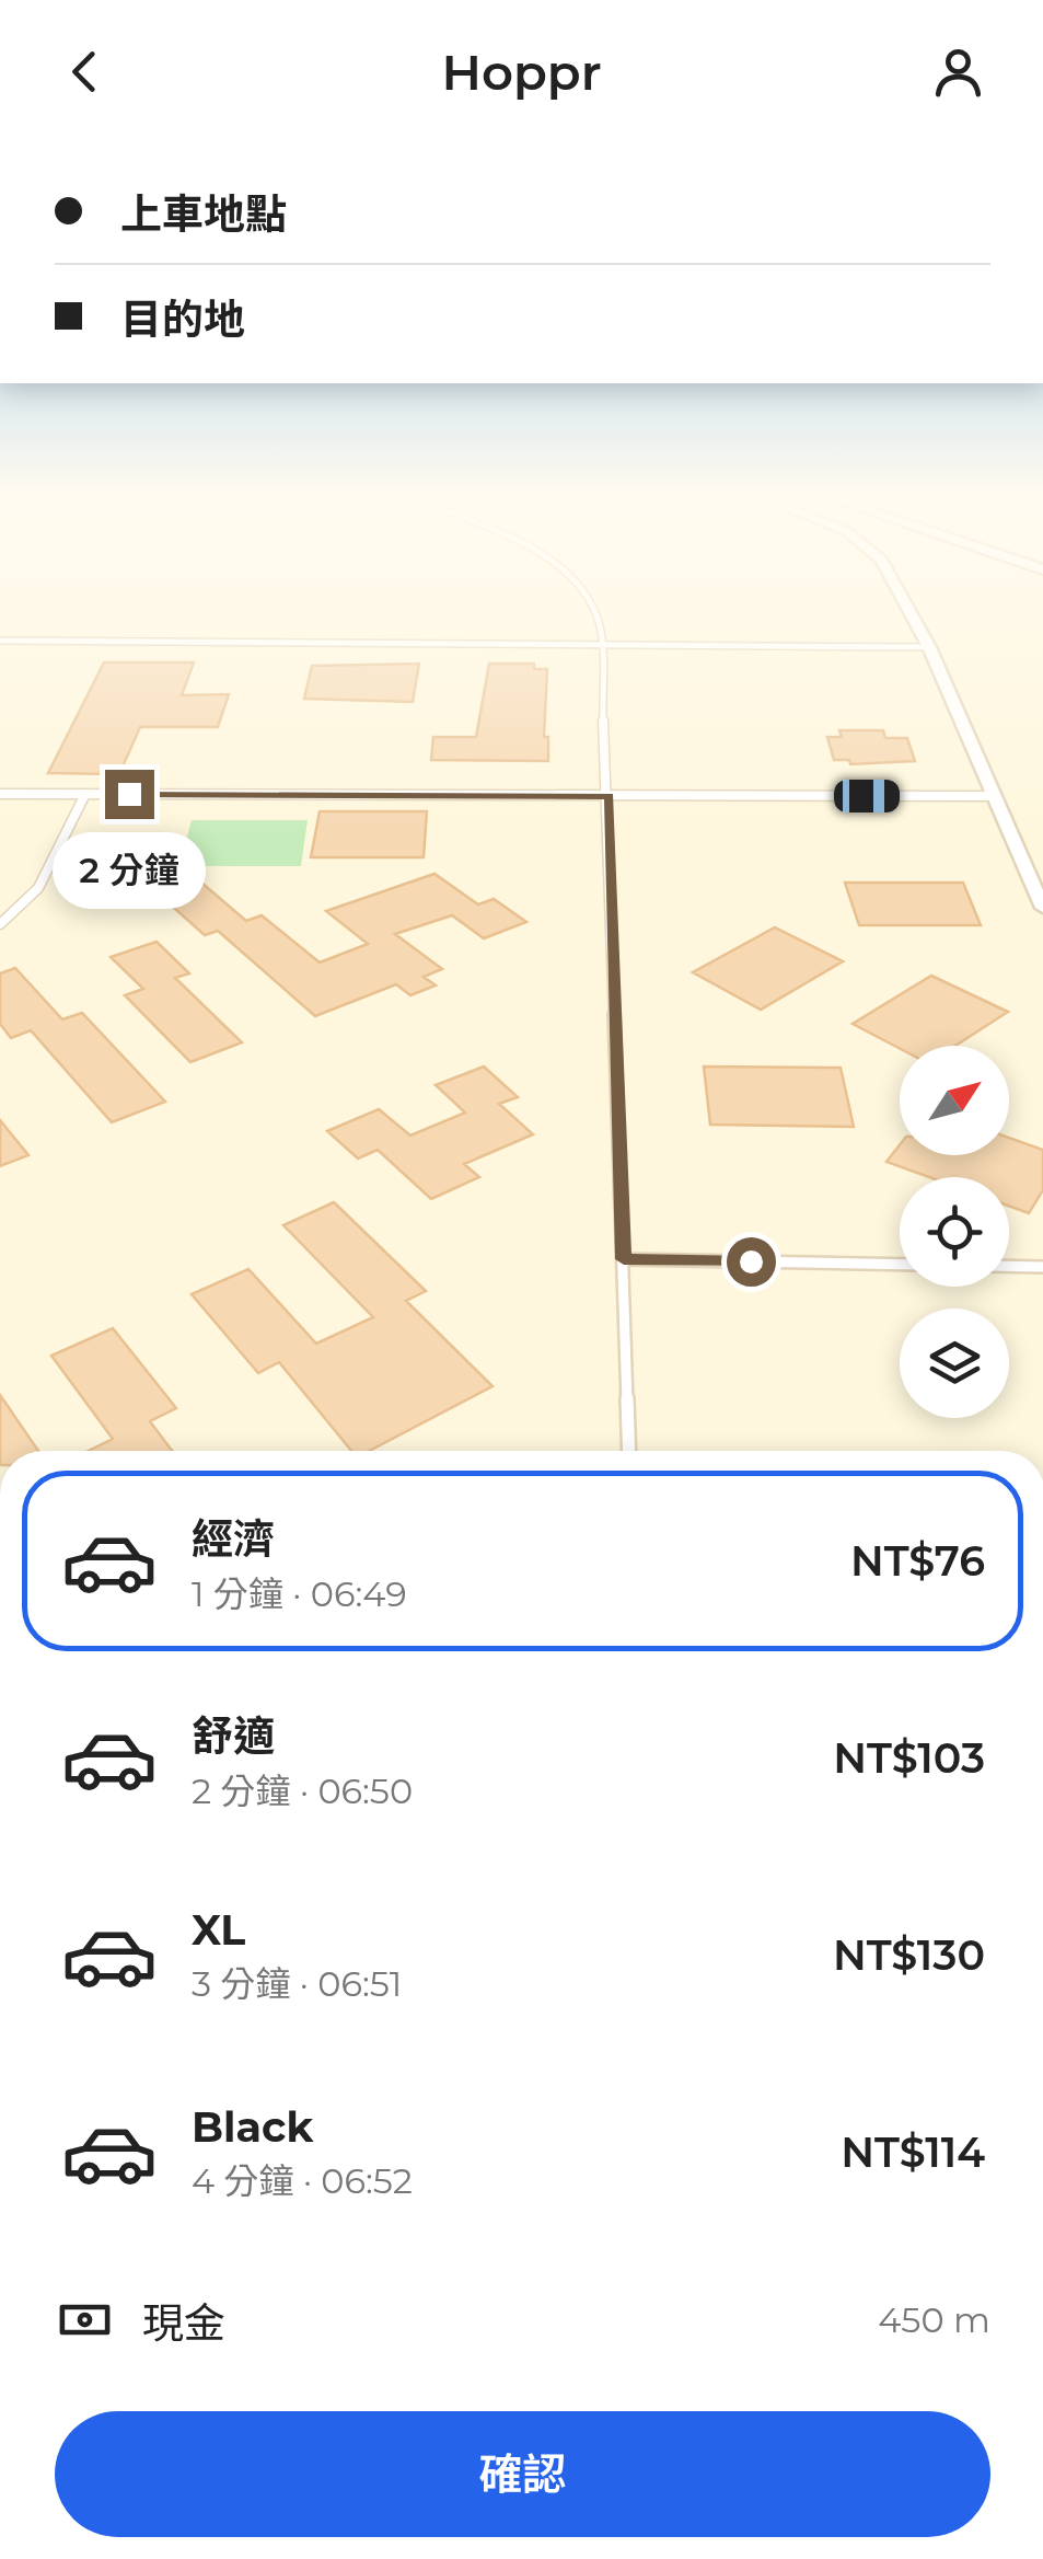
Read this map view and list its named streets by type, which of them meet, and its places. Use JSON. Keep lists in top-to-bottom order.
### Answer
{
  "north": "top right",
  "page": {
    "header": "Hoppr",
    "banner": ["上車地點", "目的地"],
    "bubble": "2 分鐘",
    "list": [
      {
        "name": "經濟",
        "note": "1 分鐘 · 06:49",
        "value": "NT$76"
      },
      {
        "name": "舒適",
        "note": "2 分鐘 · 06:50",
        "value": "NT$103"
      },
      {
        "name": "XL",
        "note": "3 分鐘 · 06:51",
        "value": "NT$130"
      },
      {
        "name": "Black",
        "note": "4 分鐘 · 06:52",
        "value": "NT$114"
      }
    ],
    "pay": ["現金", "450 m"],
    "buttons": "確認"
  }
}
